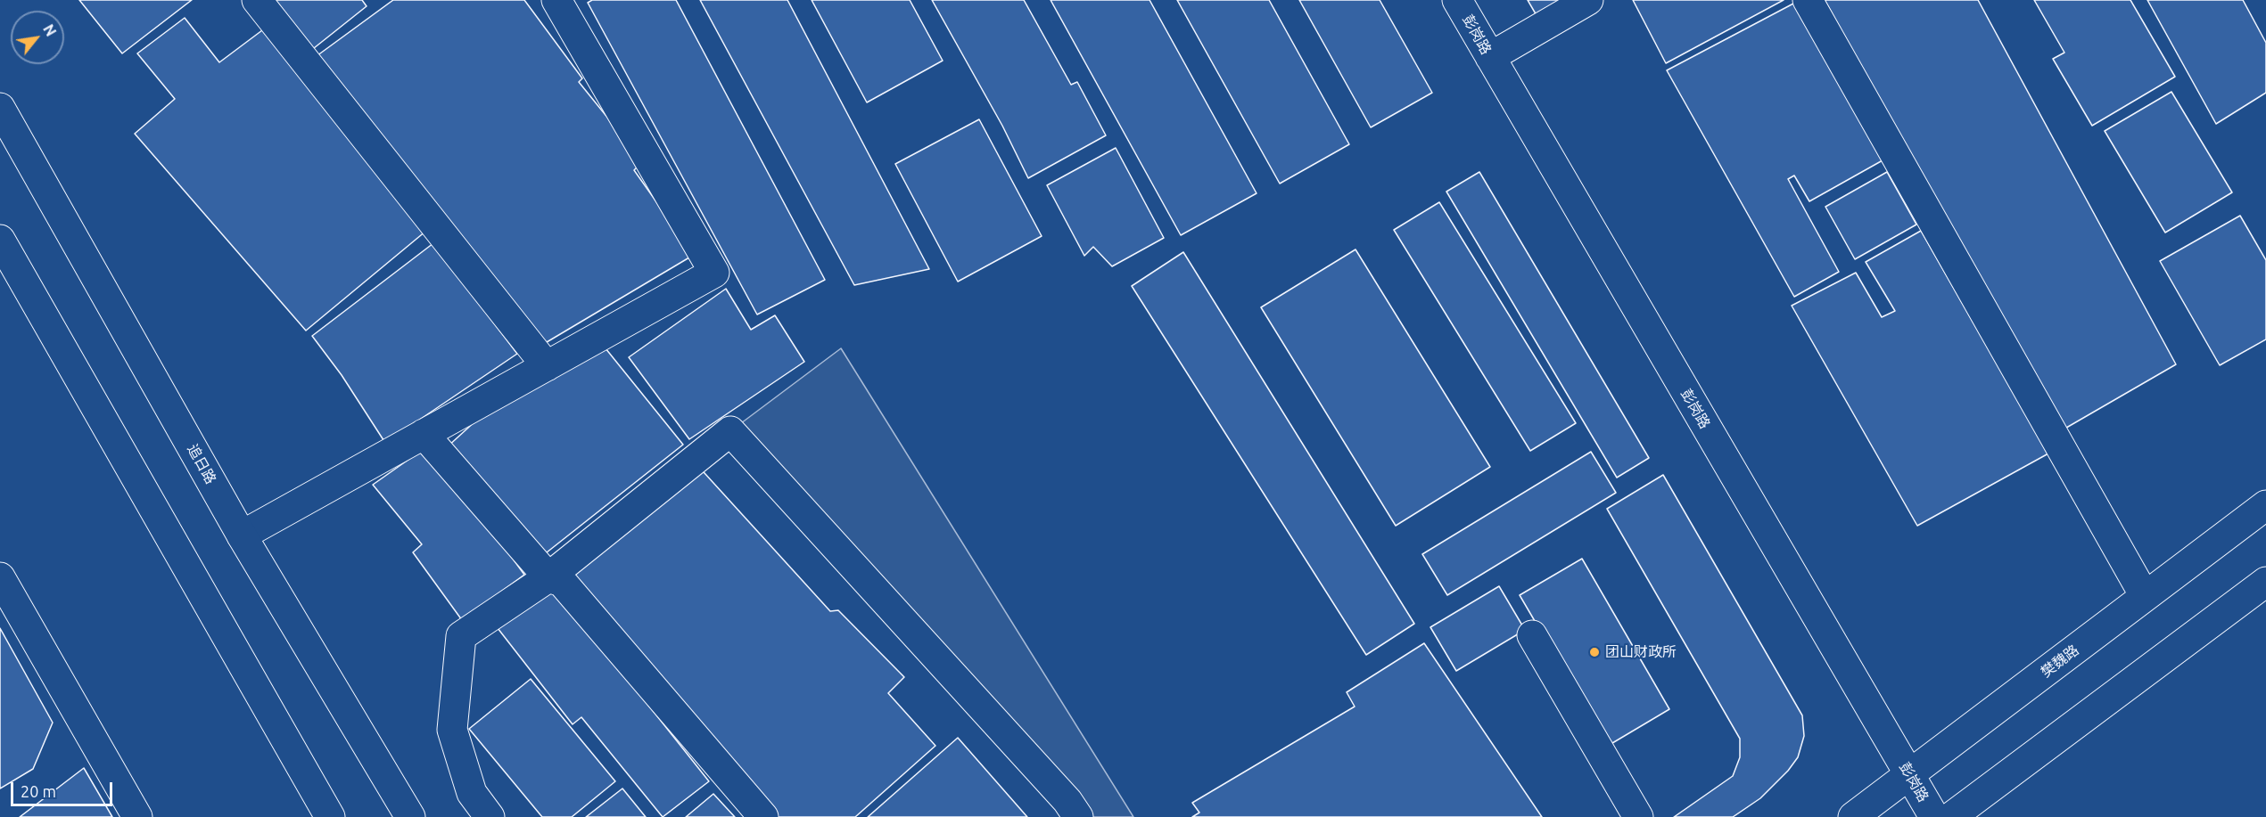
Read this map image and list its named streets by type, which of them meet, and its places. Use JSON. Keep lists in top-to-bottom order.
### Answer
{
  "streets": {
    "street": ["彭岗路", "追日路", "樊魏路"]
  },
  "crossings": [
    ["彭岗路", "樊魏路"]
  ],
  "places": ["团山财政所"],
  "scale_bar": "20 m",
  "north": "top right"
}
